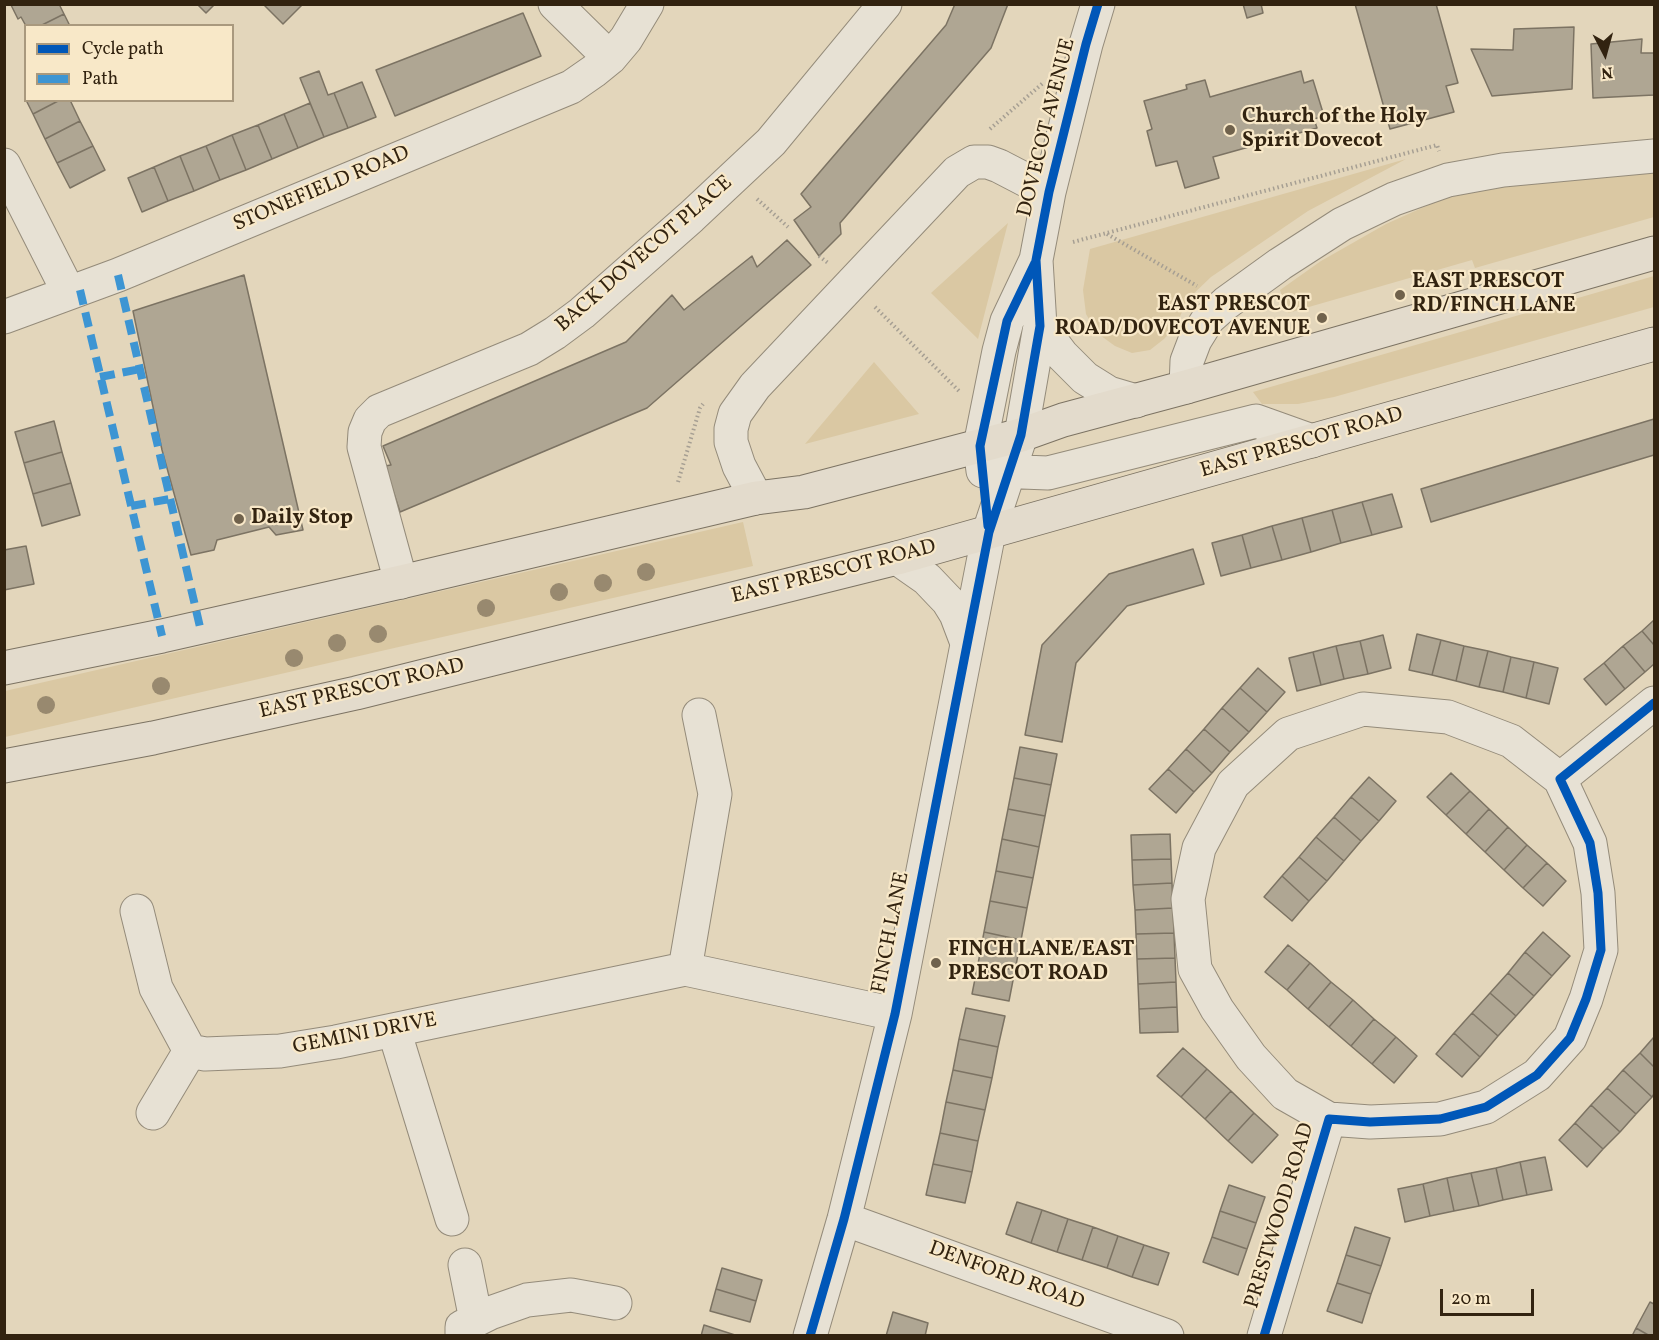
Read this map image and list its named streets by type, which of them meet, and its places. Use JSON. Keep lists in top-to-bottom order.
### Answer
{
  "streets": {
    "highway": ["EAST PRESCOT ROAD"],
    "street": [
      "DOVECOT AVENUE",
      "STONEFIELD ROAD",
      "BACK DOVECOT PLACE",
      "FINCH LANE",
      "GEMINI DRIVE",
      "PRESTWOOD ROAD",
      "DENFORD ROAD"
    ]
  },
  "crossings": [
    ["DOVECOT AVENUE", "FINCH LANE"],
    ["EAST PRESCOT ROAD", "FINCH LANE"],
    ["FINCH LANE", "GEMINI DRIVE"],
    ["FINCH LANE", "DENFORD ROAD"]
  ],
  "places": [
    "Church of the Holy Spirit Dovecot",
    "EAST PRESCOT RD/FINCH LANE",
    "EAST PRESCOT ROAD/DOVECOT AVENUE",
    "Daily Stop",
    "FINCH LANE/EAST PRESCOT ROAD"
  ],
  "legend": ["Cycle path", "Path"],
  "scale_bar": "20 m",
  "north": "bottom"
}
